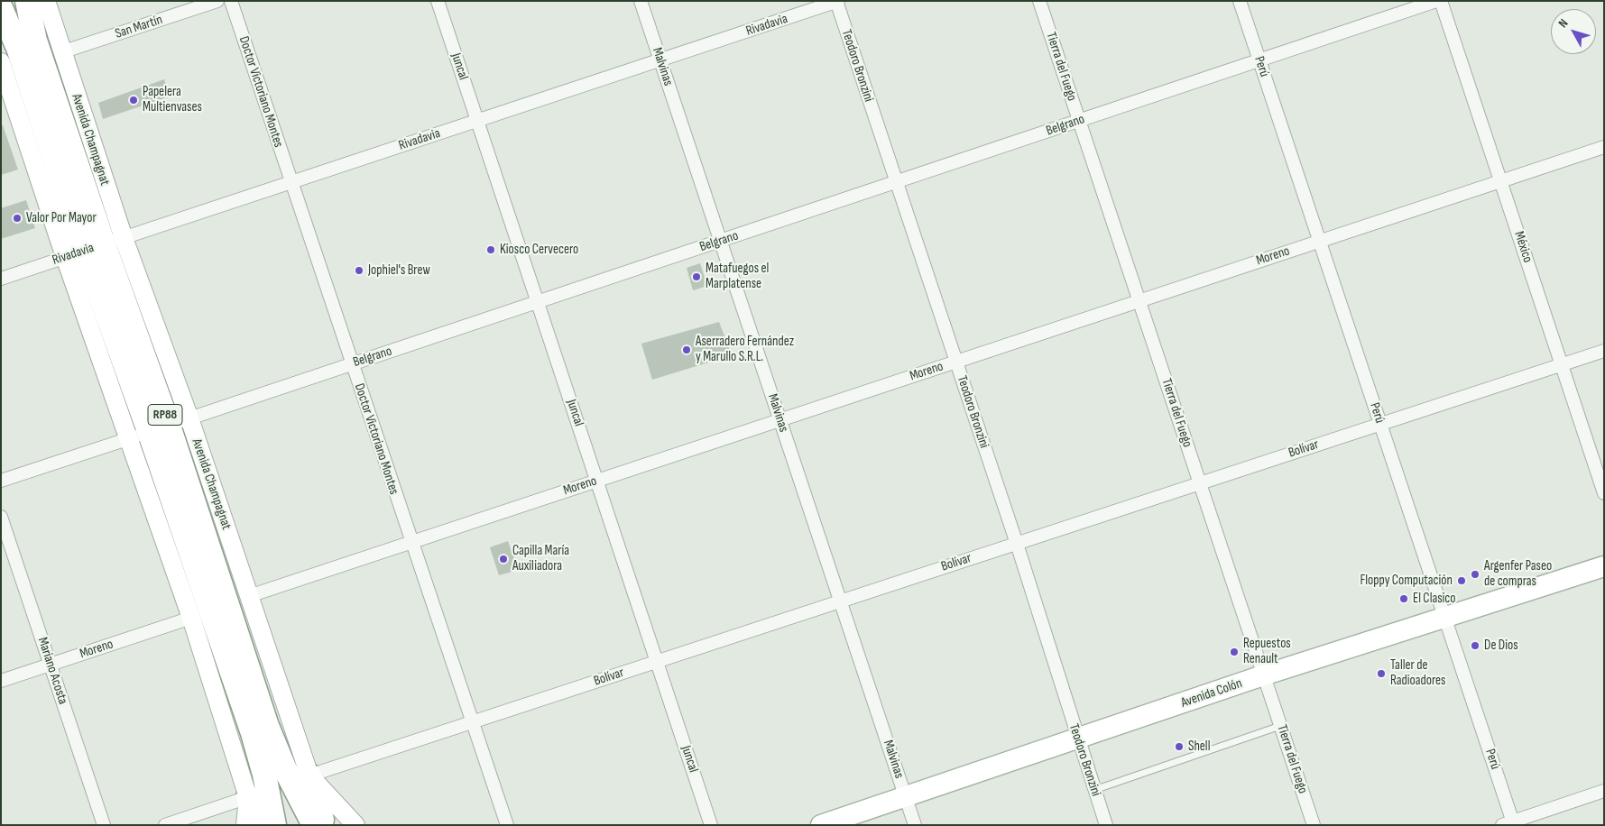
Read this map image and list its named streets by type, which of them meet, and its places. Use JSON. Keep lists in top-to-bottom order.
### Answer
{
  "streets": {
    "highway": ["Avenida Champagnat", "RP88"],
    "main road": ["Avenida Colón"],
    "street": [
      "Rivadavia",
      "San Martín",
      "Teodoro Bronzini",
      "Juncal",
      "Malvinas",
      "Tierra del Fuego",
      "Perú",
      "Doctor Victoriano Montes",
      "Belgrano",
      "México",
      "Moreno",
      "Bolívar",
      "Mariano Acosta"
    ]
  },
  "crossings": [
    ["Rivadavia", "Teodoro Bronzini"],
    ["Rivadavia", "Juncal"],
    ["Rivadavia", "Malvinas"],
    ["Rivadavia", "Doctor Victoriano Montes"],
    ["Rivadavia", "Avenida Champagnat"],
    ["San Martín", "Avenida Champagnat"],
    ["Teodoro Bronzini", "Belgrano"],
    ["Teodoro Bronzini", "Moreno"],
    ["Teodoro Bronzini", "Bolívar"],
    ["Teodoro Bronzini", "Avenida Colón"],
    ["Juncal", "Belgrano"],
    ["Juncal", "Moreno"],
    ["Juncal", "Bolívar"],
    ["Malvinas", "Belgrano"],
    ["Malvinas", "Moreno"],
    ["Malvinas", "Bolívar"],
    ["Malvinas", "Avenida Colón"],
    ["Tierra del Fuego", "Belgrano"],
    ["Tierra del Fuego", "Moreno"],
    ["Tierra del Fuego", "Bolívar"],
    ["Tierra del Fuego", "Avenida Colón"],
    ["Perú", "Belgrano"],
    ["Perú", "Moreno"],
    ["Perú", "Bolívar"],
    ["Perú", "Avenida Colón"],
    ["Doctor Victoriano Montes", "Belgrano"],
    ["Doctor Victoriano Montes", "Moreno"],
    ["Doctor Victoriano Montes", "Bolívar"],
    ["Belgrano", "Avenida Champagnat"],
    ["Avenida Champagnat", "Moreno"],
    ["Avenida Champagnat", "Bolívar"],
    ["México", "Moreno"],
    ["México", "Bolívar"],
    ["Moreno", "Mariano Acosta"]
  ],
  "places": [
    "Papelera Multienvases",
    "Valor Por Mayor",
    "Kiosco Cervecero",
    "Jophiel's Brew",
    "Matafuegos el Marplatense",
    "Aserradero Fernández y Marullo S.R.L.",
    "Capilla María Auxiliadora",
    "Argenfer Paseo de compras",
    "Floppy Computación",
    "El Clasico",
    "De Dios",
    "Repuestos Renault",
    "Taller de Radioadores",
    "Shell"
  ],
  "north": "top left"
}
